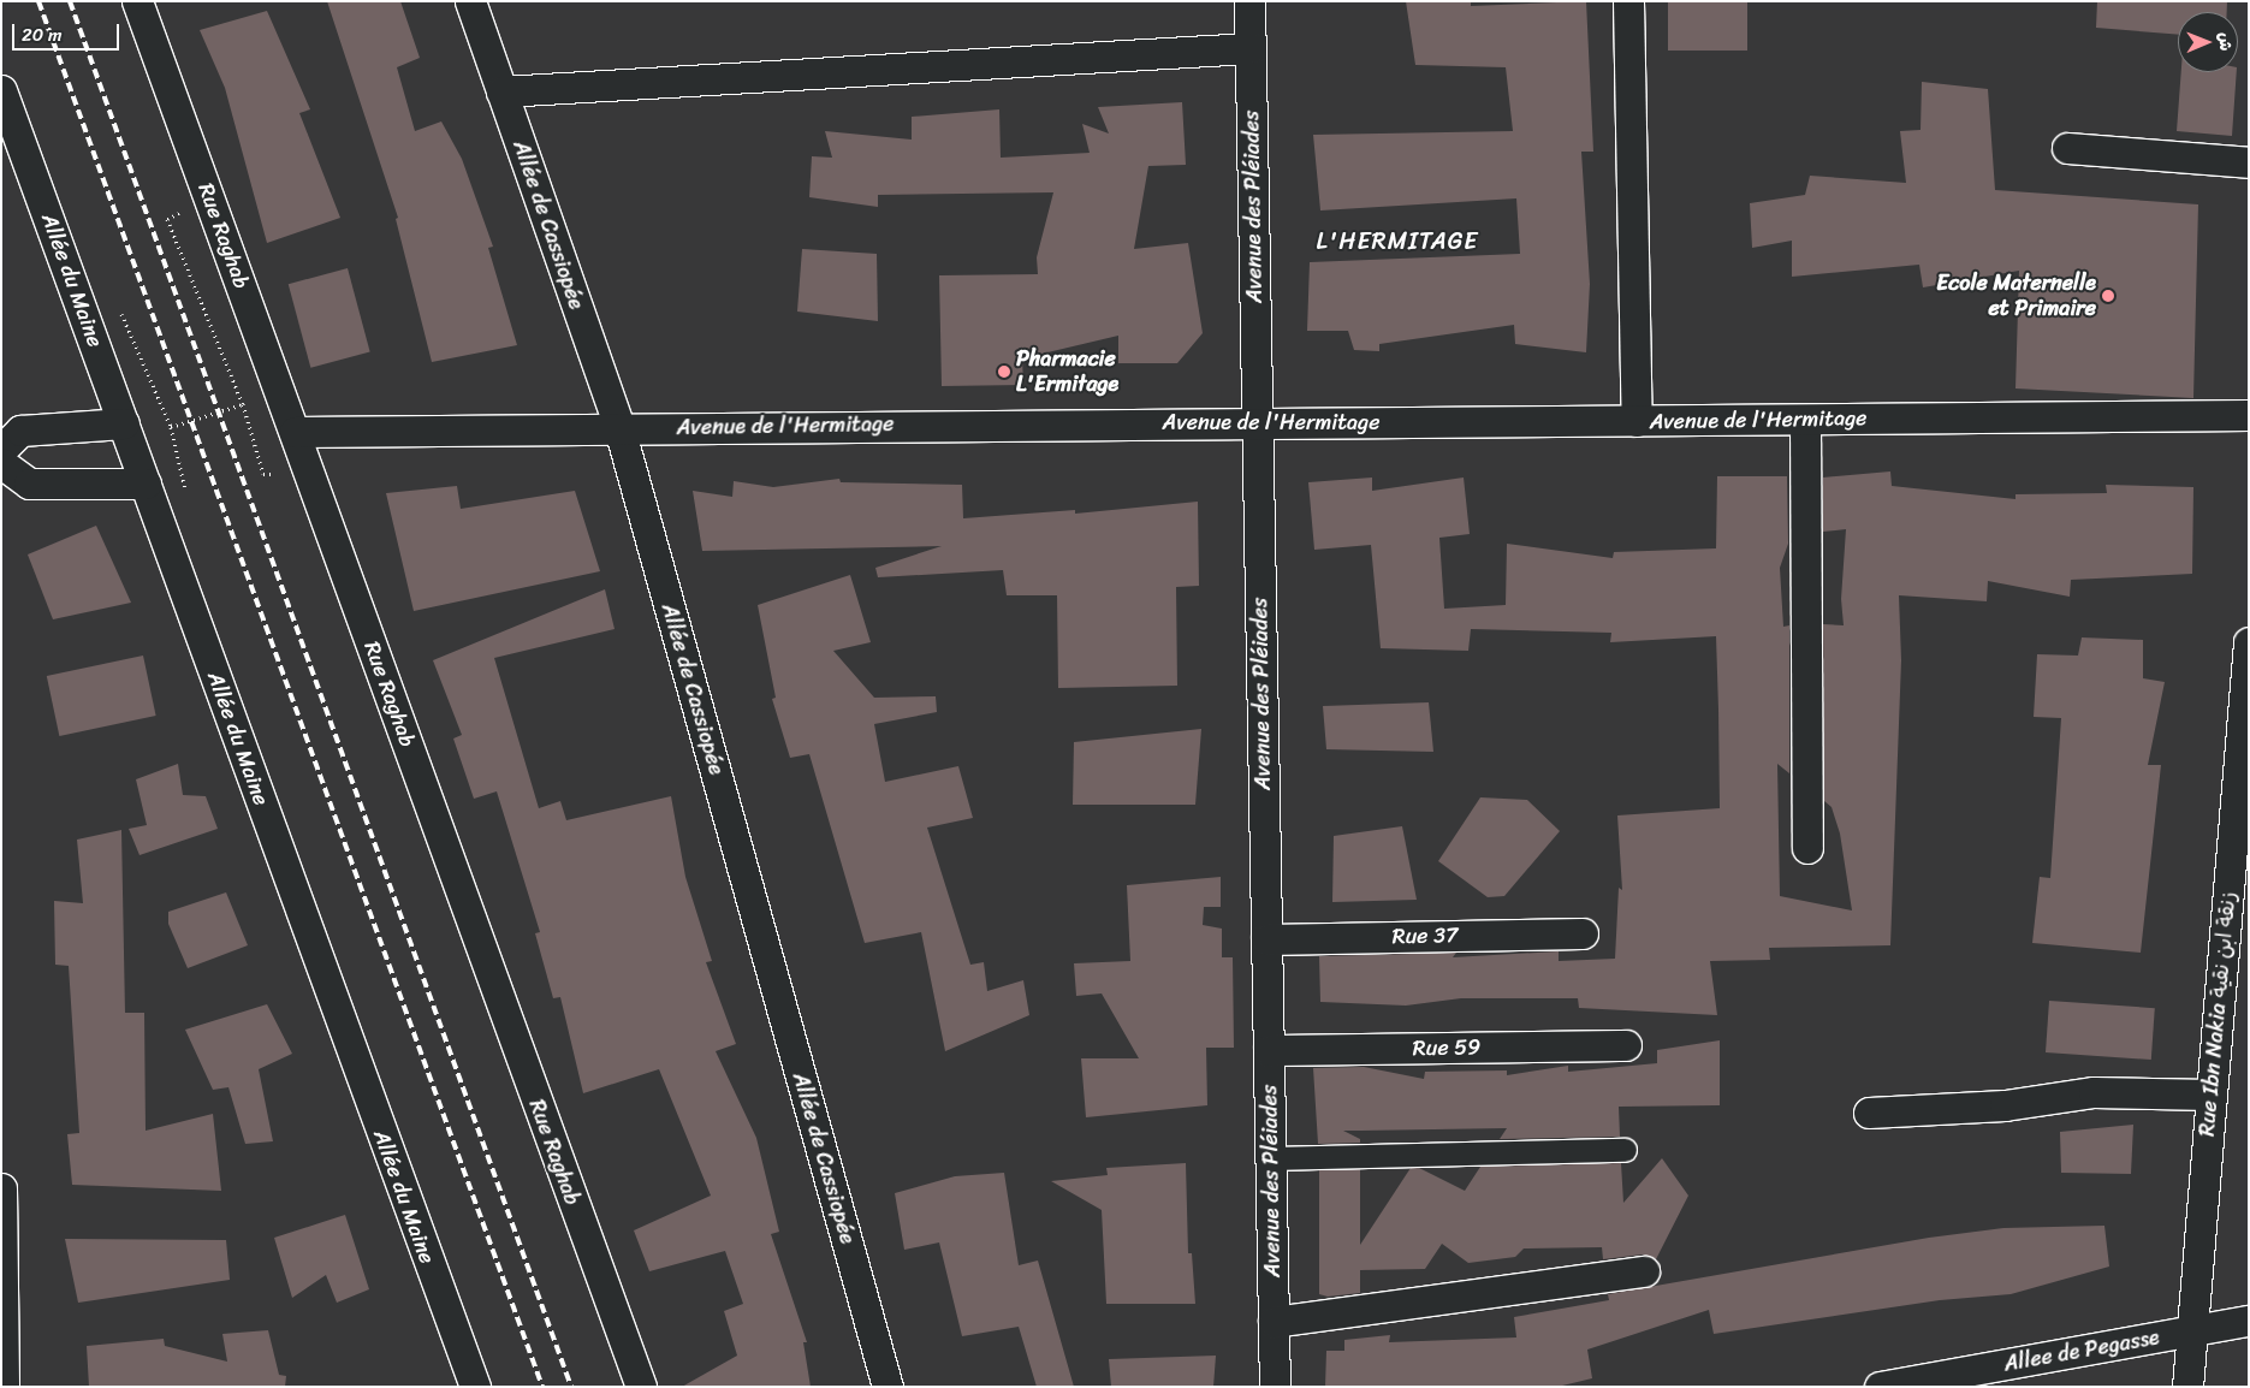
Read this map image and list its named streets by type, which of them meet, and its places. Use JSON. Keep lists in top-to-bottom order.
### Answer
{
  "streets": {
    "street": [
      "Avenue des Pléiades",
      "Allée de Cassiopée",
      "Rue Raghab",
      "Allée du Maine",
      "Avenue de l'Hermitage",
      "Rue 37",
      "Rue Ibn Nakia زنقة ابن نقية",
      "Rue 59",
      "Allee de Pegasse"
    ]
  },
  "crossings": [
    ["Avenue des Pléiades", "Avenue de l'Hermitage"],
    ["Avenue des Pléiades", "Rue 37"],
    ["Avenue des Pléiades", "Rue 59"],
    ["Allée de Cassiopée", "Avenue de l'Hermitage"],
    ["Rue Raghab", "Avenue de l'Hermitage"],
    ["Rue Ibn Nakia زنقة ابن نقية", "Allee de Pegasse"]
  ],
  "districts": ["L'HERMITAGE"],
  "places": ["Ecole Maternelle et Primaire", "Pharmacie L'Ermitage"],
  "scale_bar": "20 m",
  "north": "right"
}
